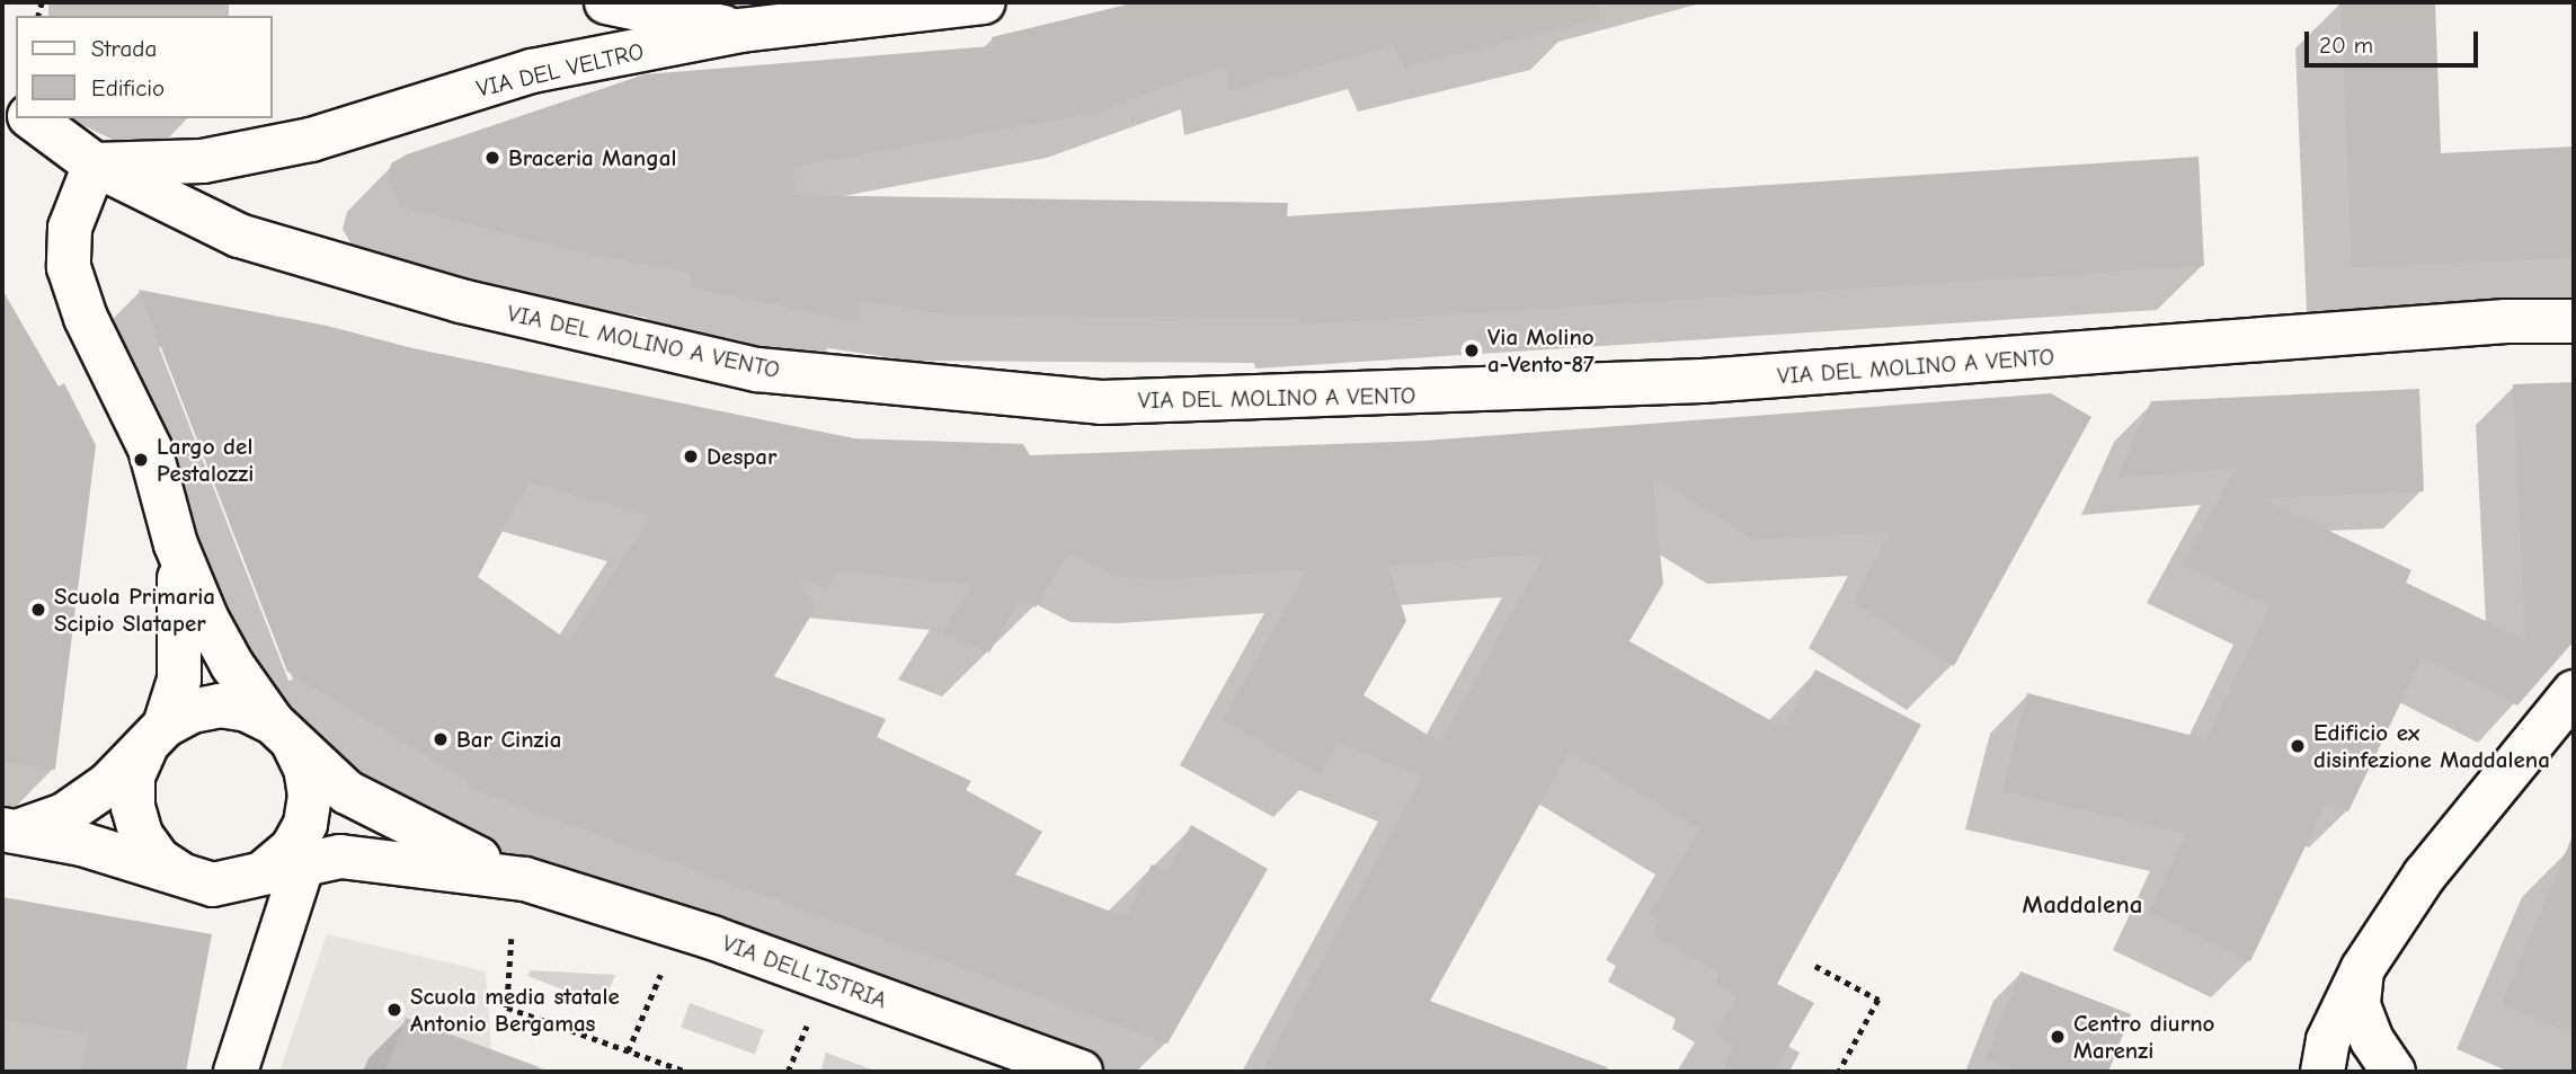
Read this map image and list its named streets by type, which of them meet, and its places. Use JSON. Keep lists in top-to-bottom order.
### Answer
{
  "streets": {
    "main road": ["VIA DEL VELTRO", "VIA DEL MOLINO A VENTO", "VIA DELL'ISTRIA"]
  },
  "crossings": [
    ["VIA DEL VELTRO", "VIA DEL MOLINO A VENTO"]
  ],
  "districts": ["Maddalena"],
  "places": [
    "Braceria Mangal",
    "Via Molino a Vento 87",
    "Despar",
    "Largo del Pestalozzi",
    "Scuola Primaria Scipio Slataper",
    "Bar Cinzia",
    "Edificio ex disinfezione Maddalena",
    "Scuola media statale Antonio Bergamas",
    "Centro diurno Marenzi"
  ],
  "legend": ["Strada", "Edificio"],
  "scale_bar": "20 m"
}
